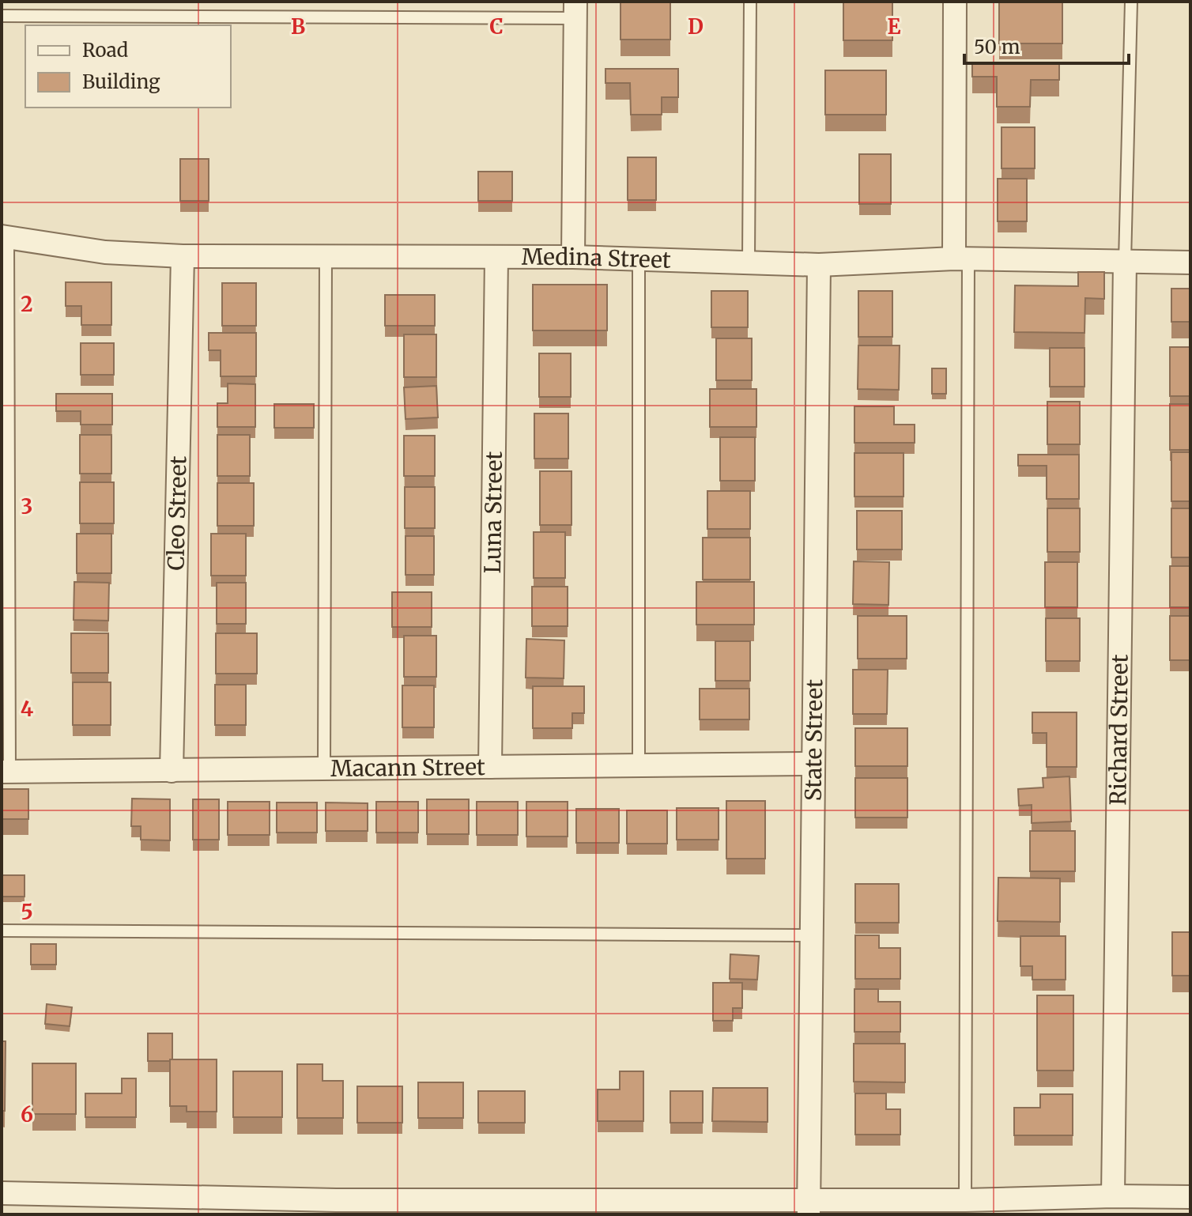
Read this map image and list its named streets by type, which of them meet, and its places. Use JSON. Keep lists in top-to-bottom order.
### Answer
{
  "streets": {
    "street": [
      "Medina Street",
      "Luna Street",
      "Cleo Street",
      "Richard Street",
      "State Street",
      "Macann Street"
    ]
  },
  "crossings": [
    ["Medina Street", "Luna Street"],
    ["Medina Street", "Cleo Street"],
    ["Medina Street", "Richard Street"],
    ["Medina Street", "State Street"],
    ["Luna Street", "Macann Street"],
    ["Cleo Street", "Macann Street"],
    ["State Street", "Macann Street"]
  ],
  "legend": ["Road", "Building"],
  "scale_bar": "50 m",
  "grid": {
    "columns": [
      "B",
      "C",
      "D",
      "E"
    ],
    "rows": [
      "2",
      "3",
      "4",
      "5",
      "6"
    ]
  }
}
